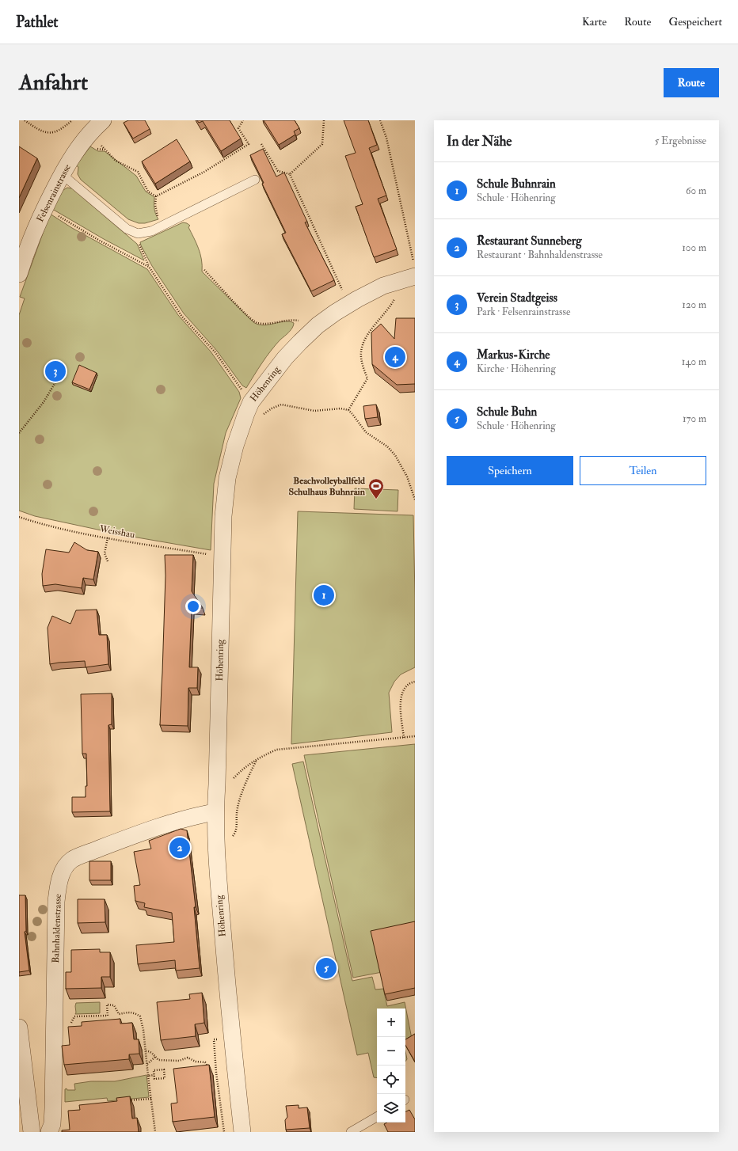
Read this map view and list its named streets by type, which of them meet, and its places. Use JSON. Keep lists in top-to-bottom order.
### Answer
{
  "streets": {
    "street": ["Felsenrainstrasse", "Höhenring", "Bahnhaldenstrasse"],
    "path": ["Weisshau"]
  },
  "crossings": [
    ["Höhenring", "Bahnhaldenstrasse"]
  ],
  "places": {
    "sports": ["Beachvolleyballfeld Schulhaus Buhnrain"]
  },
  "page": {
    "header": "Pathlet",
    "nav": ["Karte", "Route", "Gespeichert"],
    "buttons": [
      "Route",
      ["Speichern", "Teilen"]
    ],
    "title": "Anfahrt",
    "heading": ["In der Nähe", "5 Ergebnisse"],
    "list": [
      {
        "mark": "1",
        "name": "Schule Buhnrain",
        "note": "Schule · Höhenring",
        "value": "60 m"
      },
      {
        "mark": "2",
        "name": "Restaurant Sunneberg",
        "note": "Restaurant · Bahnhaldenstrasse",
        "value": "100 m"
      },
      {
        "mark": "3",
        "name": "Verein Stadtgeiss",
        "note": "Park · Felsenrainstrasse",
        "value": "120 m"
      },
      {
        "mark": "4",
        "name": "Markus-Kirche",
        "note": "Kirche · Höhenring",
        "value": "140 m"
      },
      {
        "mark": "5",
        "name": "Schule Buhn",
        "note": "Schule · Höhenring",
        "value": "170 m"
      }
    ],
    "pins": [
      "4",
      "3",
      "1",
      "2",
      "5"
    ],
    "map_buttons": ["+", "−"]
  }
}
